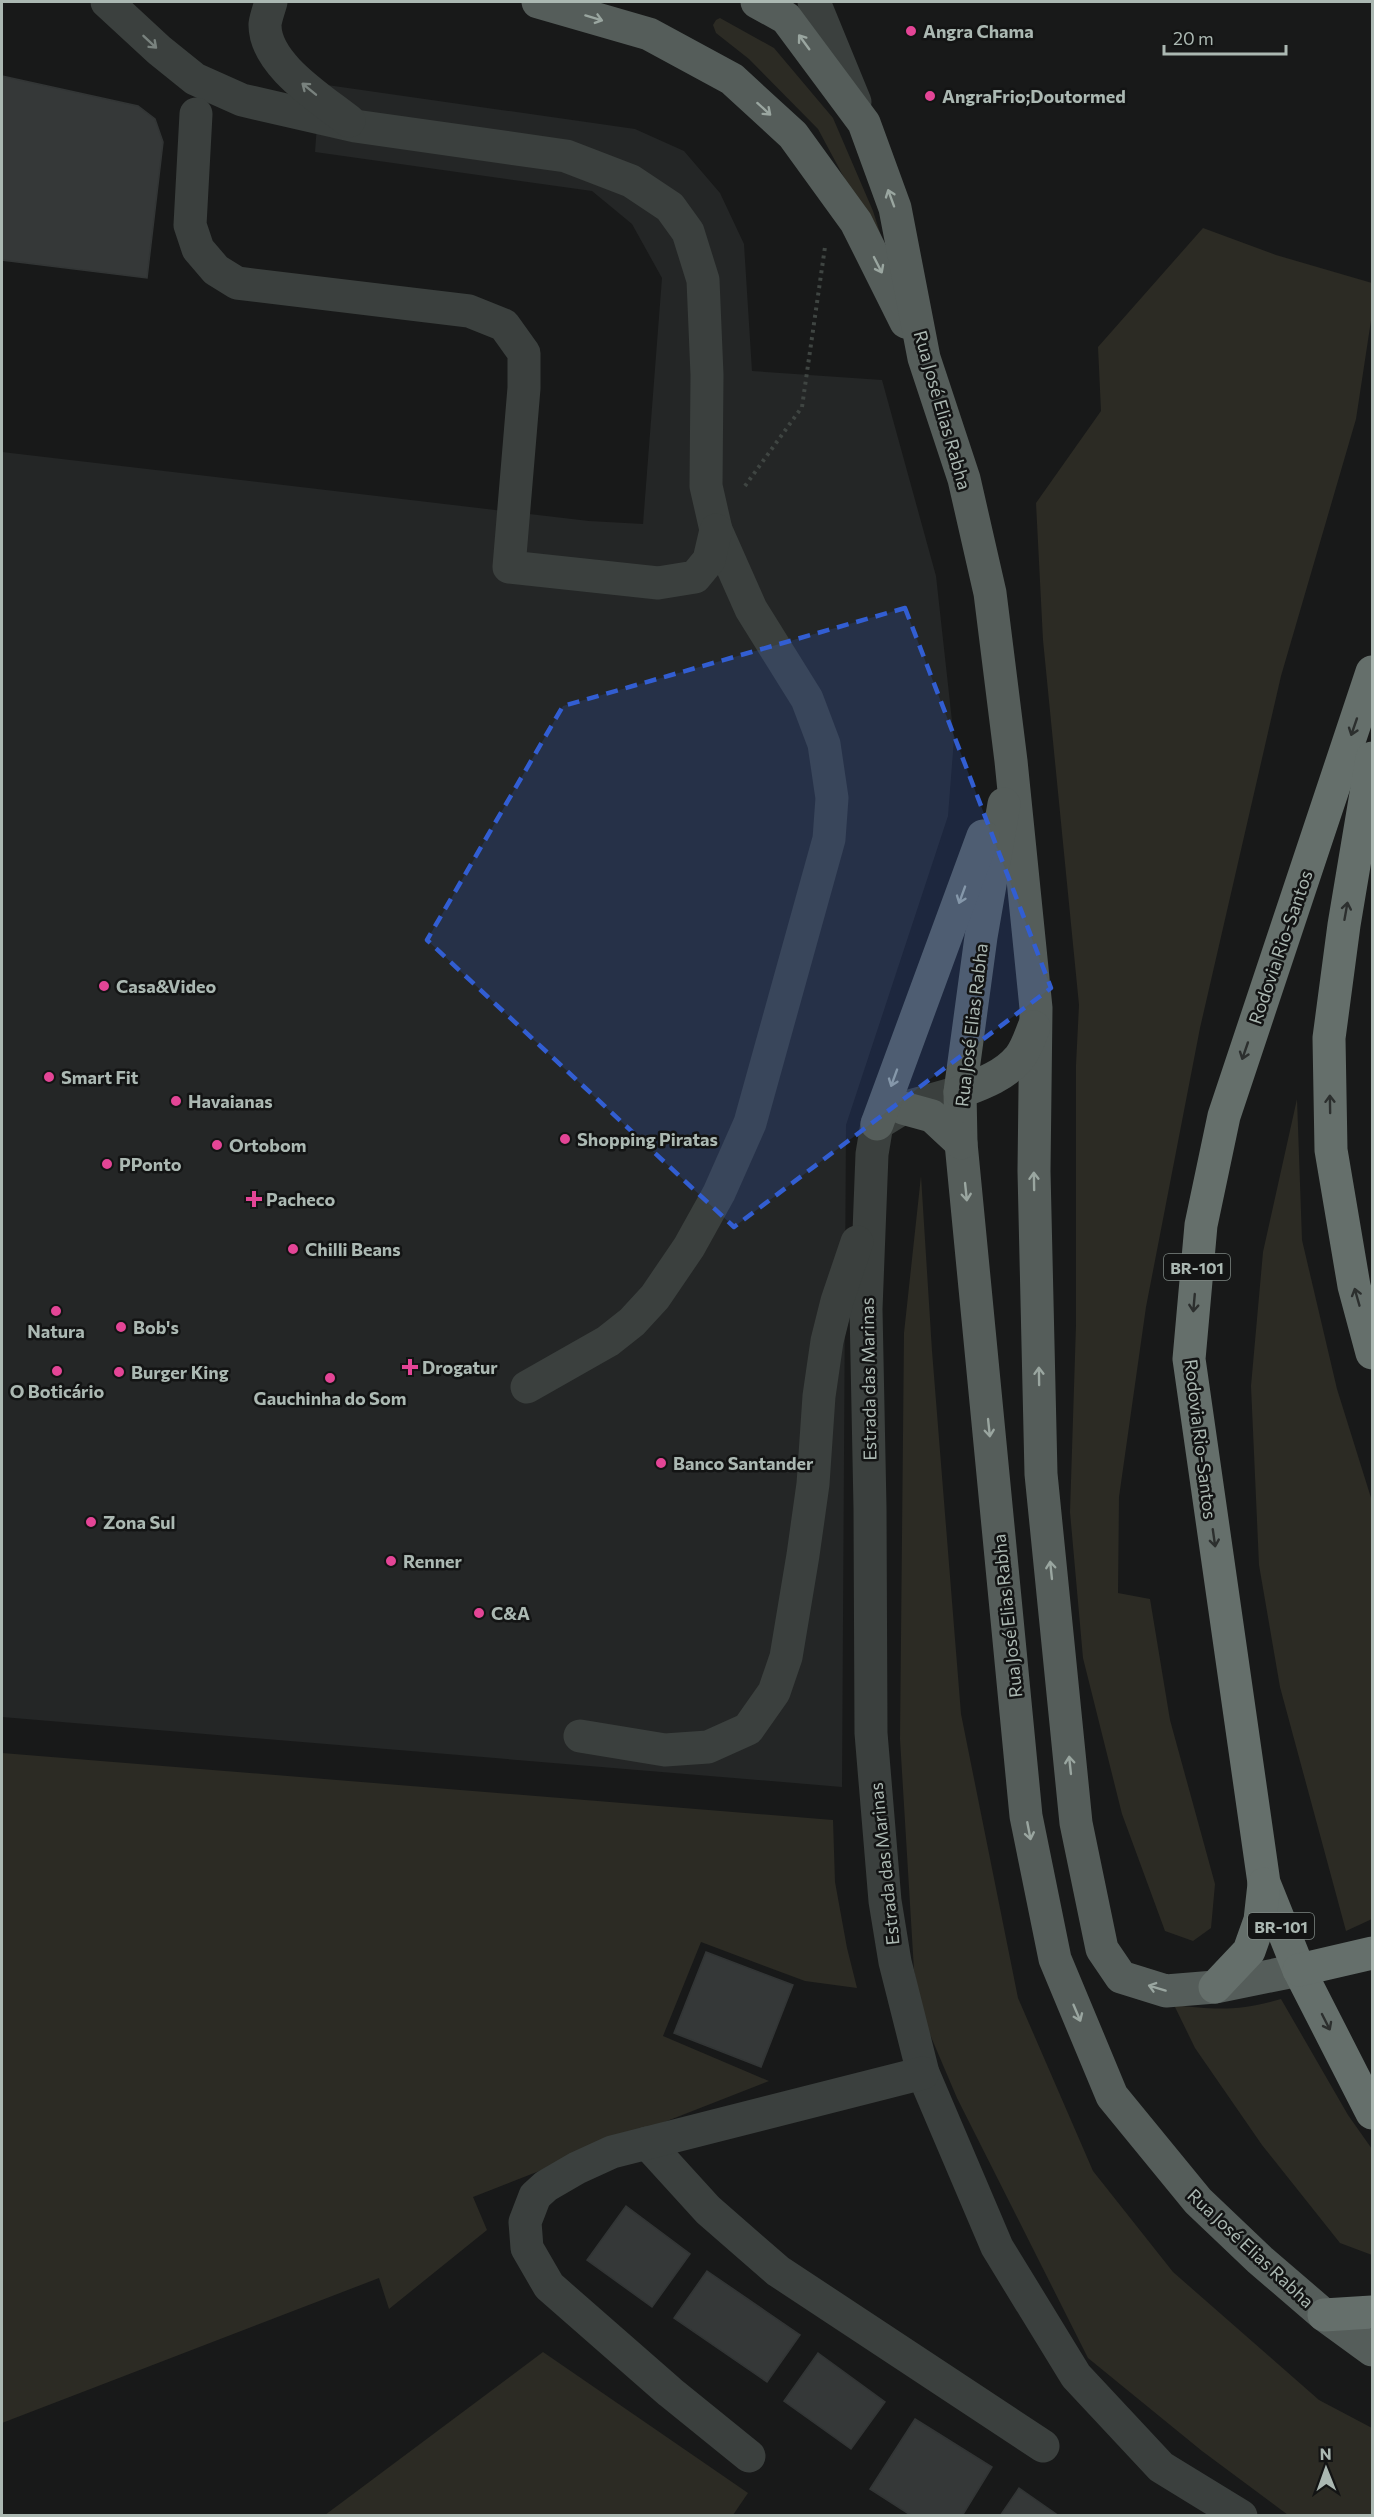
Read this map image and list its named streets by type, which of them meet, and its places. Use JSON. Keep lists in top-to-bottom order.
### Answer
{
  "streets": {
    "highway": ["Rodovia Rio-Santos", "BR-101"],
    "main road": ["Rua José Elias Rabha"],
    "street": ["Estrada das Marinas"]
  },
  "crossings": [
    ["Rua José Elias Rabha", "Rodovia Rio-Santos"],
    ["Rua José Elias Rabha", "BR-101"],
    ["Rodovia Rio-Santos", "BR-101"]
  ],
  "places": {
    "other": [
      "Angra Chama",
      "AngraFrio;Doutormed",
      "Casa&Video",
      "Smart Fit",
      "Havaianas",
      "Shopping Piratas",
      "Ortobom",
      "PPonto",
      "Chilli Beans",
      "Natura",
      "Bob's",
      "O Boticário",
      "Burger King",
      "Gauchinha do Som",
      "Banco Santander",
      "Zona Sul",
      "Renner",
      "C&A"
    ],
    "health": ["Pacheco", "Drogatur"]
  },
  "scale_bar": "20 m",
  "north": "top"
}
